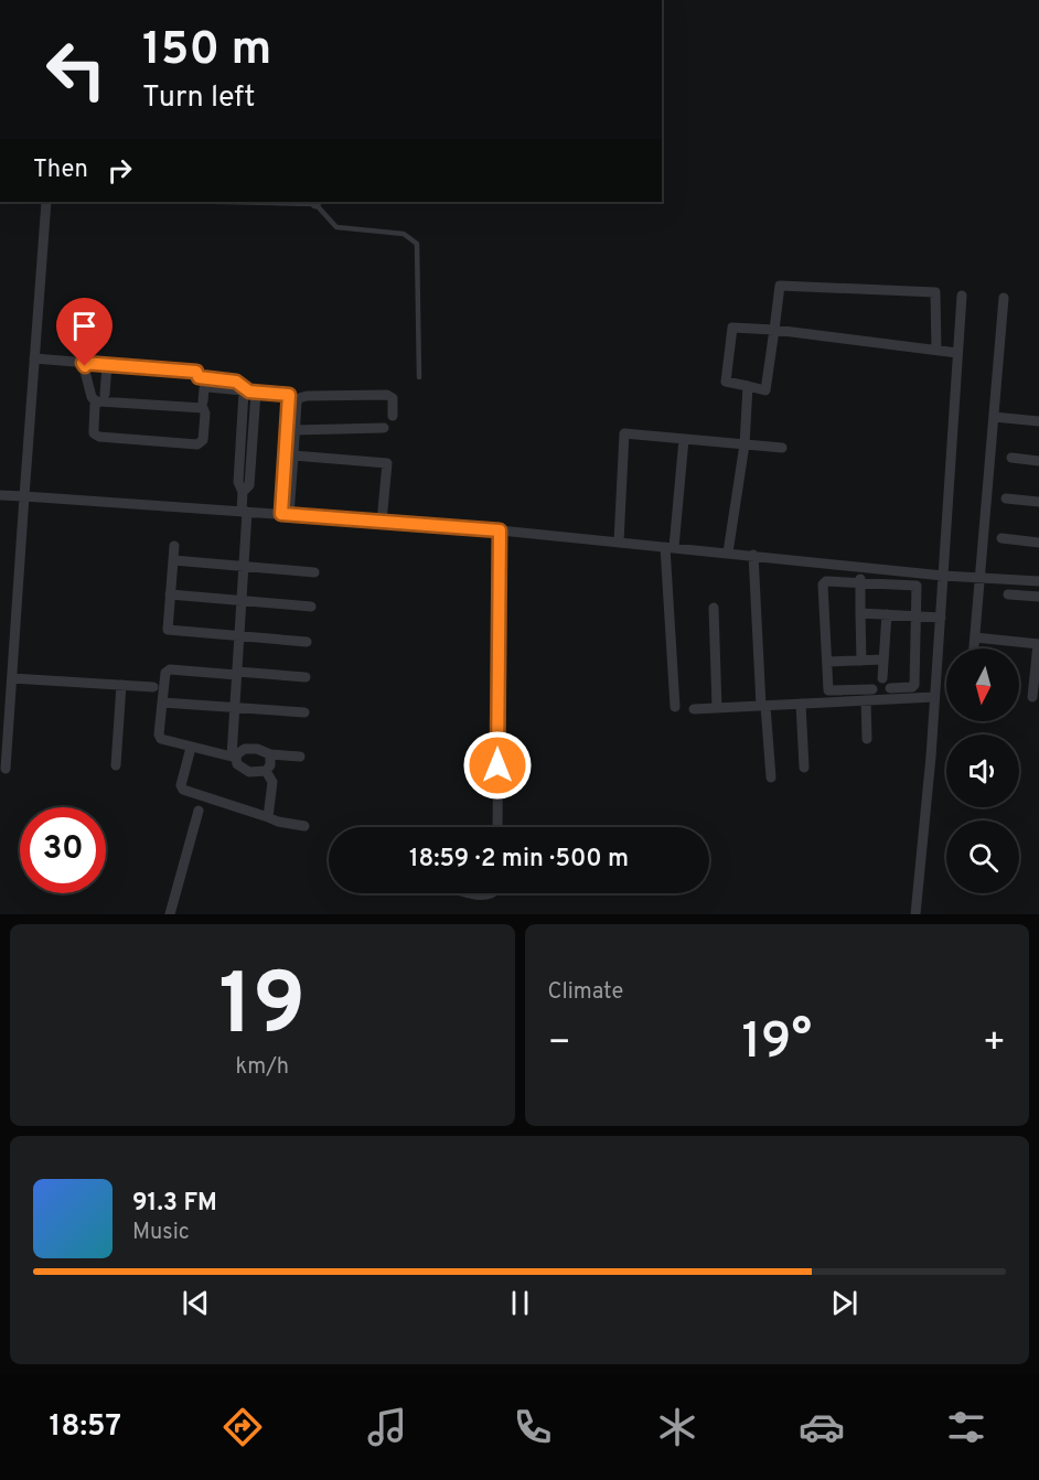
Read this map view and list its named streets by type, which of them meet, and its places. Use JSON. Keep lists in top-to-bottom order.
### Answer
{
  "north": "bottom",
  "page": {
    "turn": ["150 m", "Turn left"],
    "then": "Then",
    "limit": "30",
    "trip": "18:59 · 2 min · 500 m",
    "tile": [
      ["19", "km/h"],
      "Climate"
    ],
    "heat": ["−", "19°", "+"],
    "song": ["91.3 FM", "Music"],
    "tabs": "18:57"
  }
}
